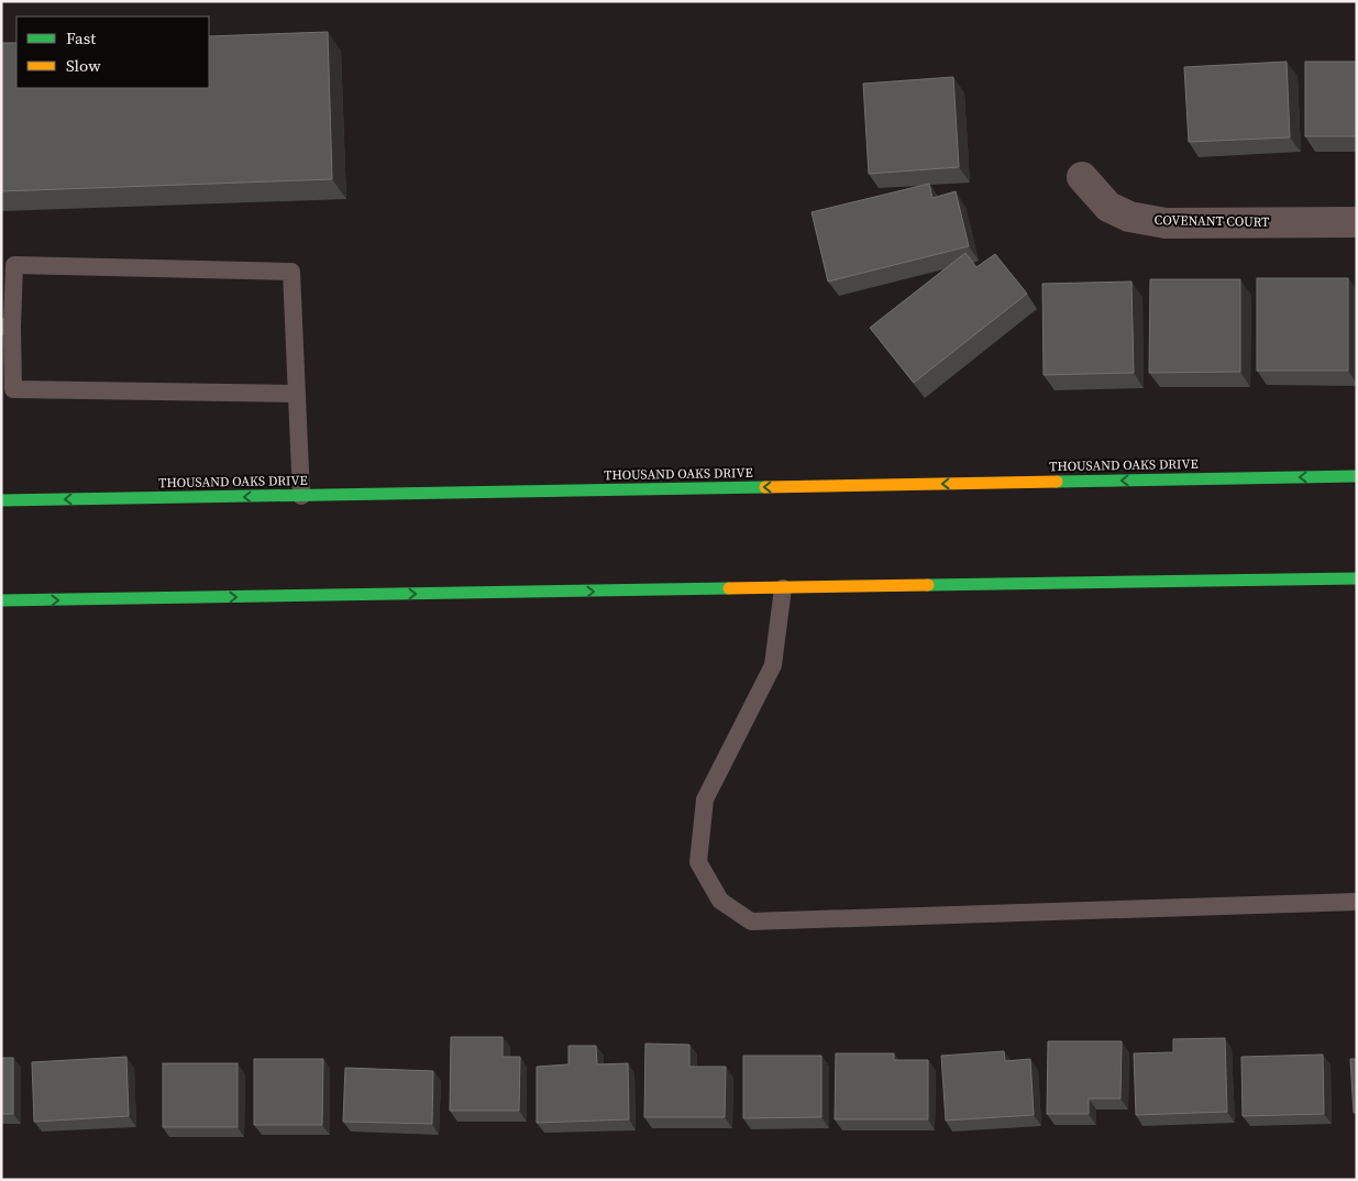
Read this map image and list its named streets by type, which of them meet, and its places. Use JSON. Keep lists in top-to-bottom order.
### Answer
{
  "streets": {
    "main road": ["THOUSAND OAKS DRIVE"],
    "street": ["COVENANT COURT"]
  },
  "legend": ["Fast", "Slow"]
}
